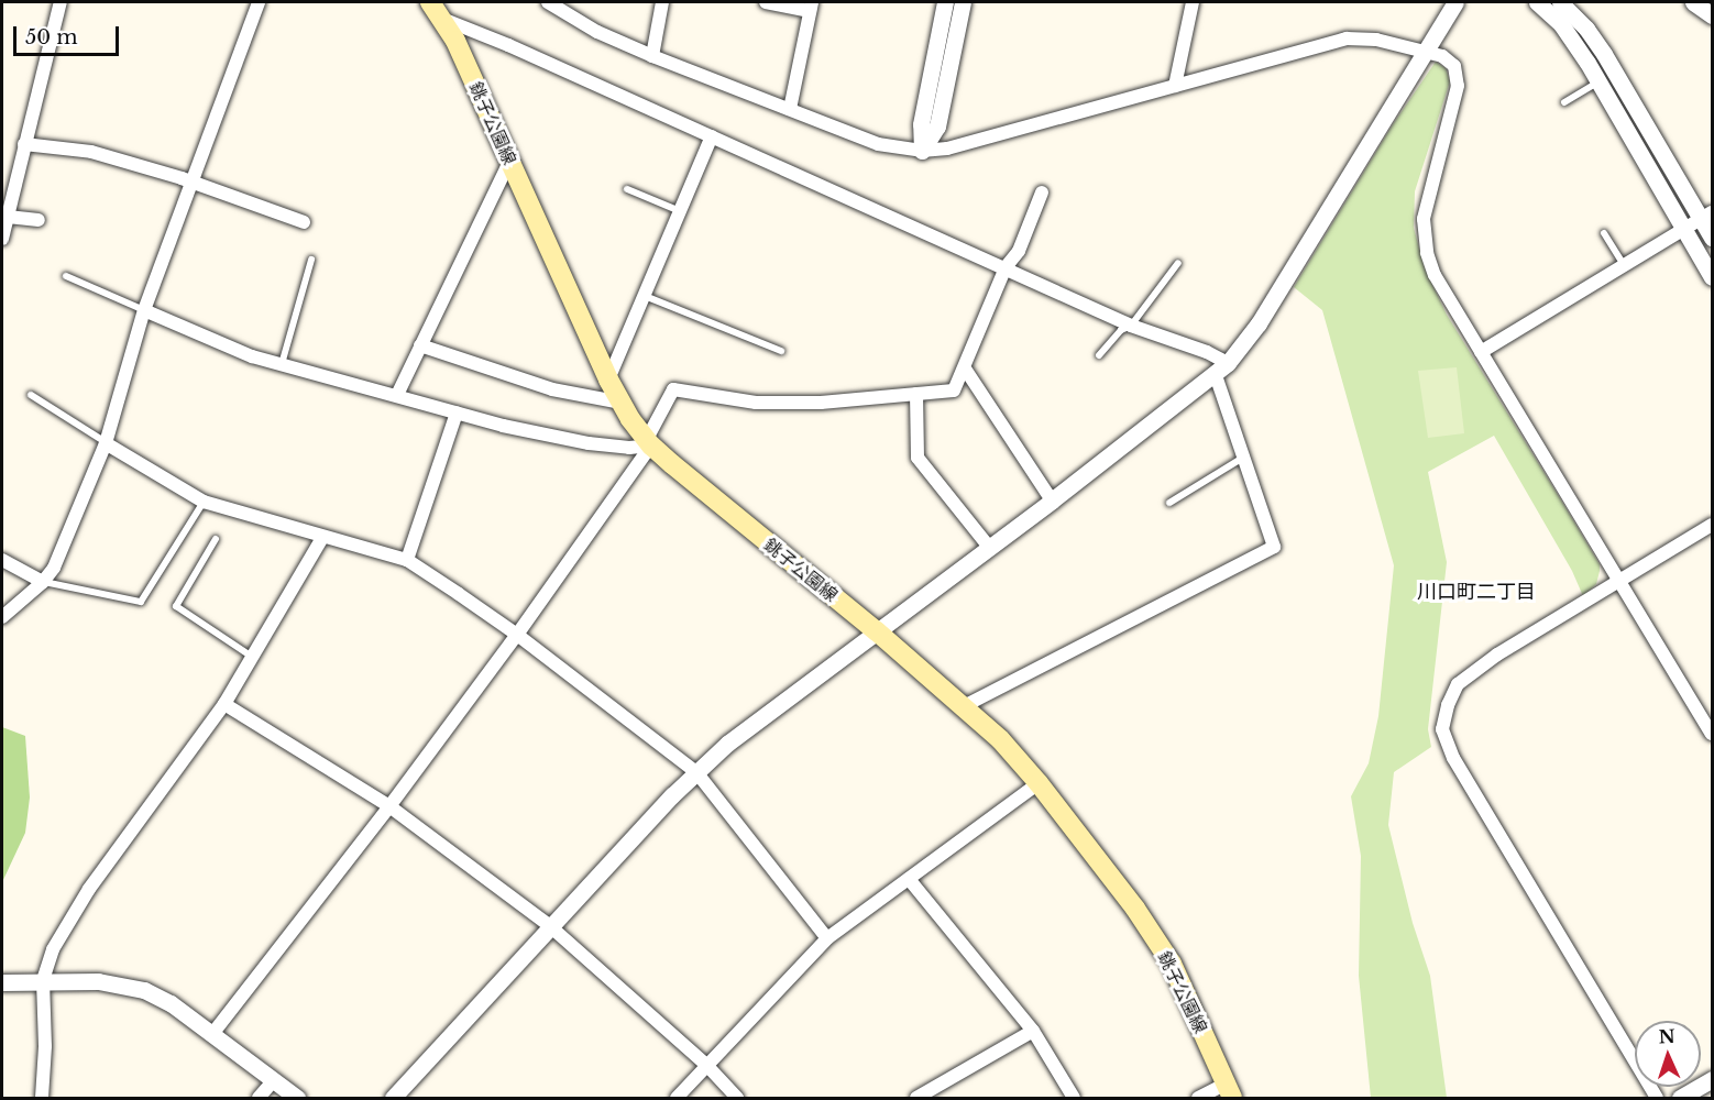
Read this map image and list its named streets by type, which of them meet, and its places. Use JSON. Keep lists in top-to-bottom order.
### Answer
{
  "streets": {
    "main road": ["銚子公園線"]
  },
  "districts": ["川口町二丁目"],
  "scale_bar": "50 m",
  "north": "top"
}
